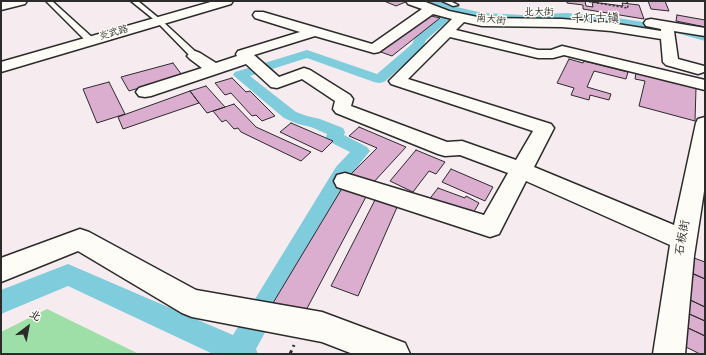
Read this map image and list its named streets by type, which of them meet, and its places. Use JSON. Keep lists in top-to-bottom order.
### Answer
{
  "streets": {
    "street": [
      "北大街",
      "南大街",
      "炎武路",
      "石板街"
    ]
  },
  "crossings": [
    ["北大街", "南大街"]
  ],
  "districts": ["千灯古镇"],
  "north": "top right"
}
